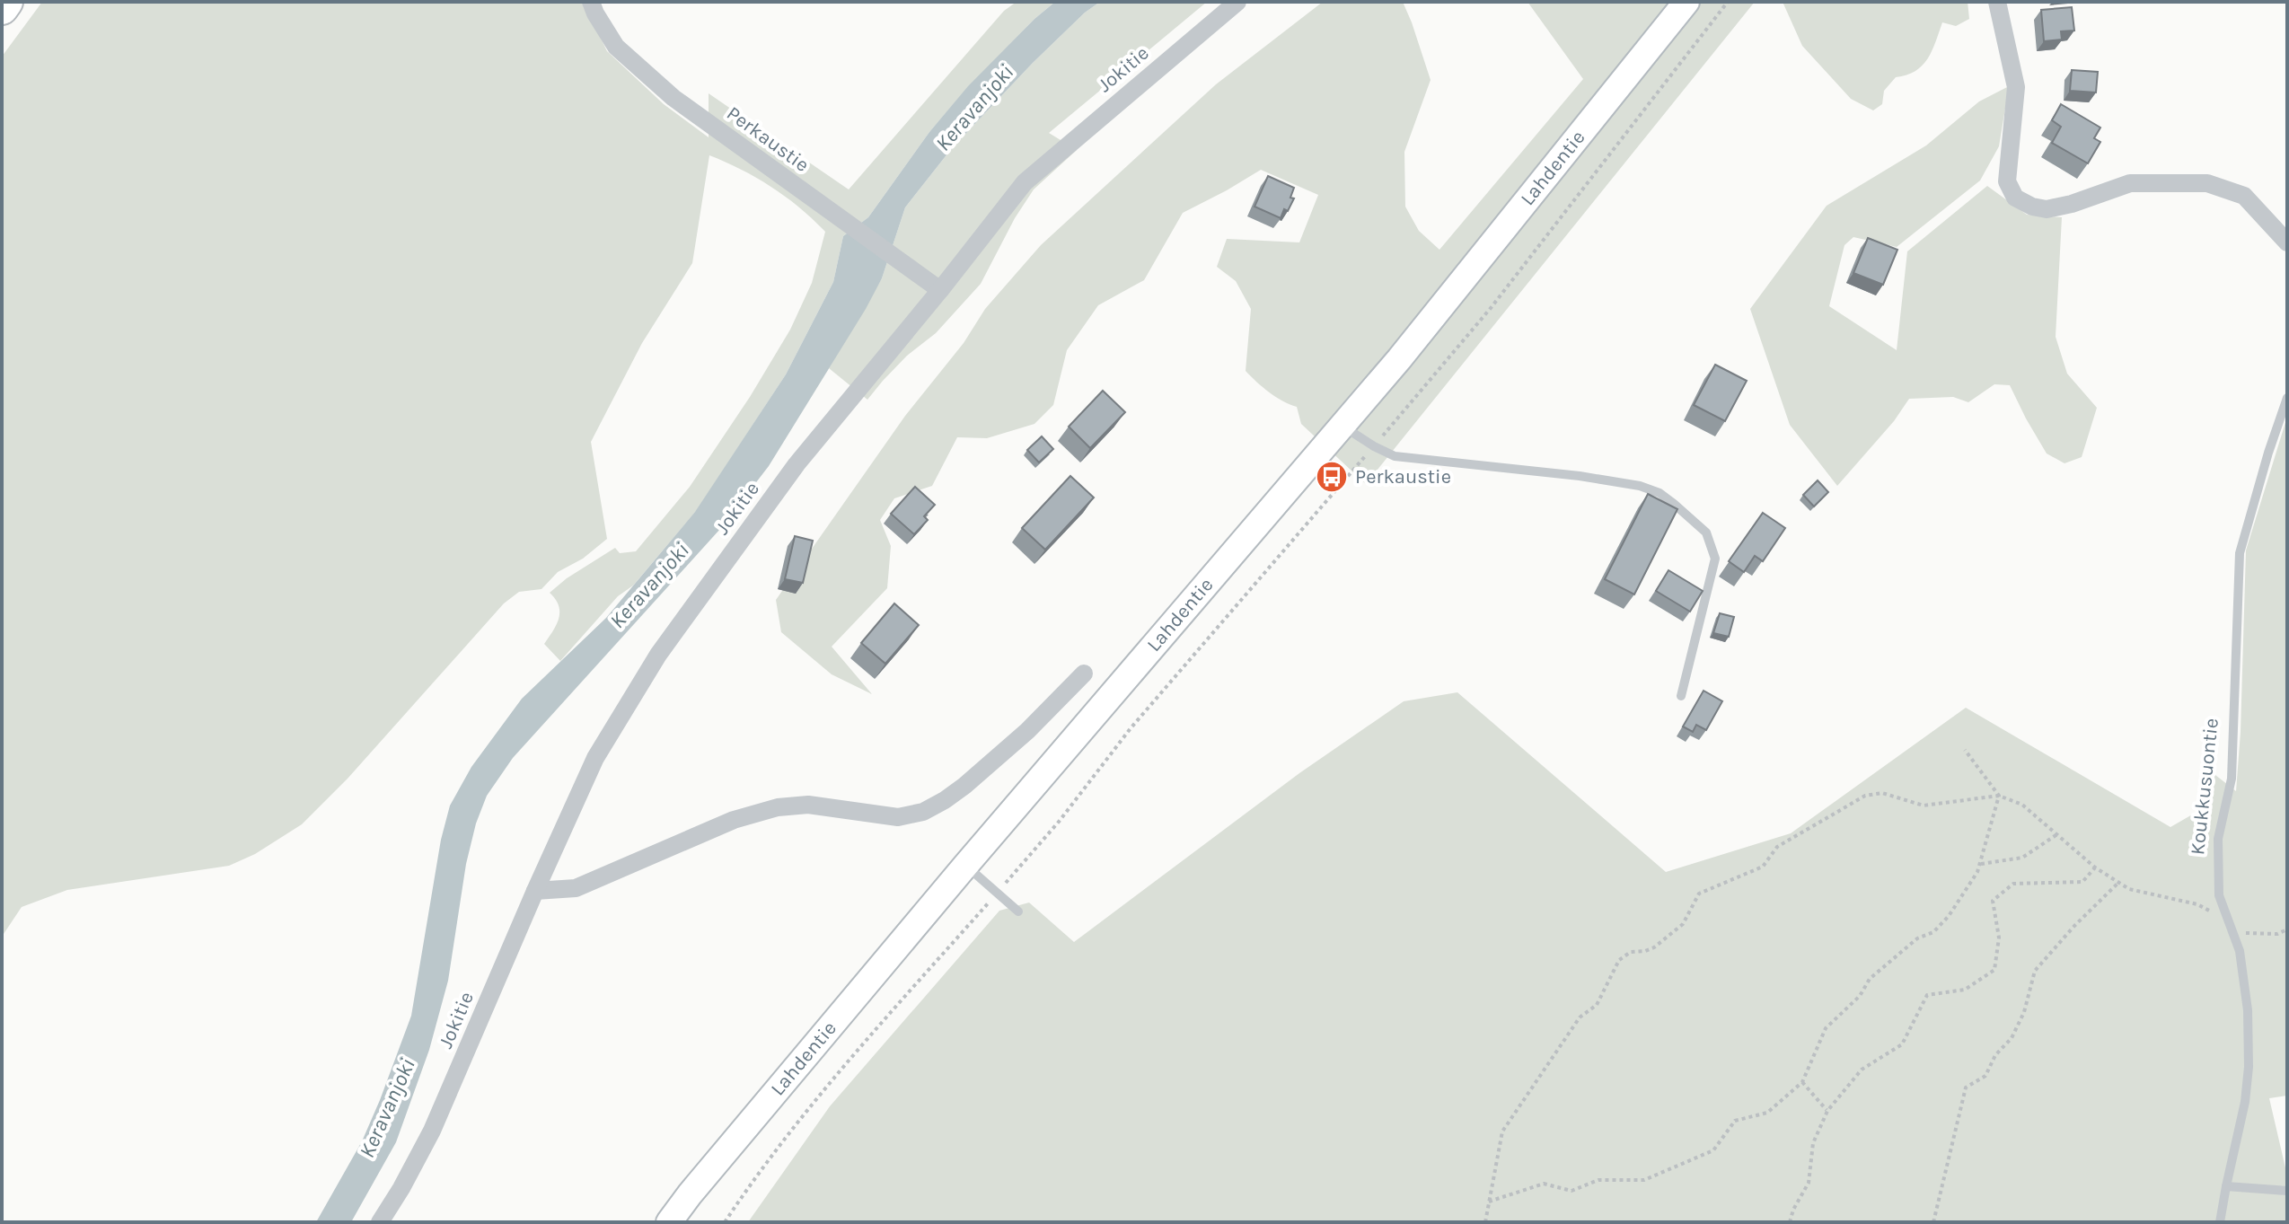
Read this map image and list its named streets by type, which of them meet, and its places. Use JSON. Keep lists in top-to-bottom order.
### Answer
{
  "streets": {
    "main road": ["Lahdentie"],
    "street": ["Jokitie", "Perkaustie"],
    "lane": ["Koukkusuontie"]
  },
  "crossings": [
    ["Jokitie", "Perkaustie"]
  ],
  "water": ["Keravanjoki"],
  "places": {
    "bus stop": ["Perkaustie"]
  }
}
